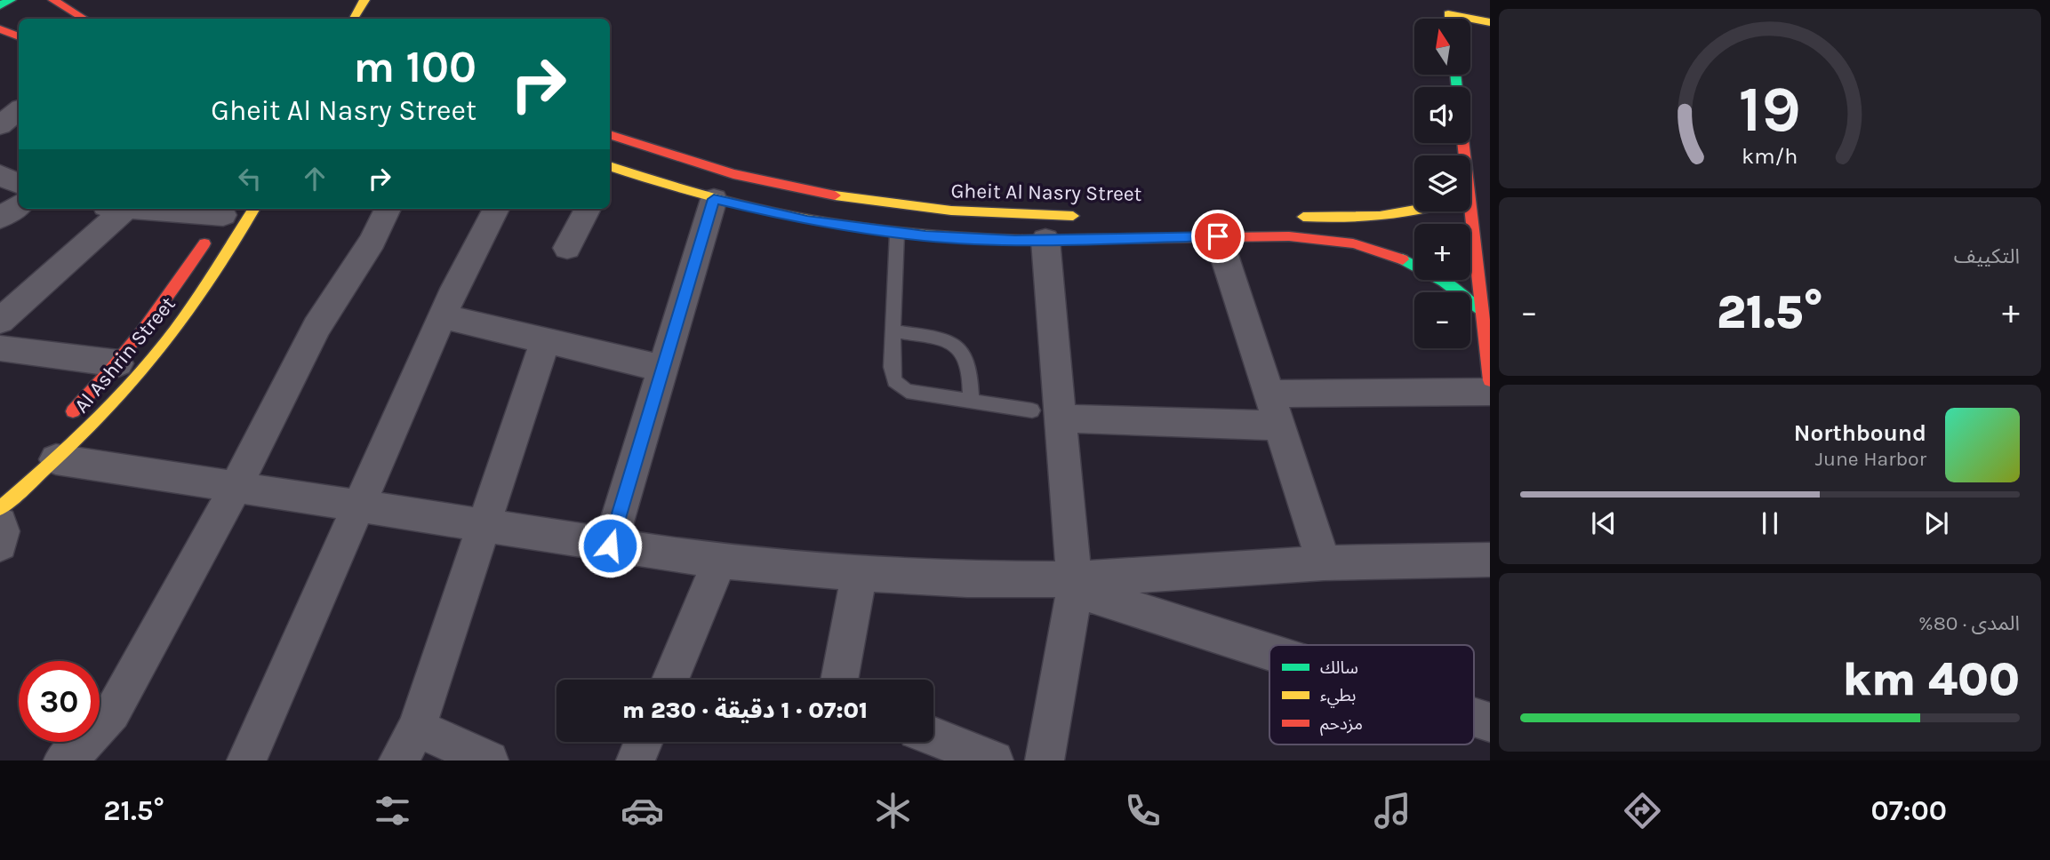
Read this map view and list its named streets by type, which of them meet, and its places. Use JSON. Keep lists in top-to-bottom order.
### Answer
{
  "streets": {
    "main road": ["Gheit Al Nasry Street", "Al Ashrin Street"]
  },
  "legend": ["سالك", "بطيء", "مزدحم"],
  "north": "top",
  "page": {
    "map_buttons": ["+", "−"],
    "turn": ["100 m", "Gheit Al Nasry Street"],
    "tile": [
      "التكييف",
      ["المدى · 80%", "400 km"]
    ],
    "heat": ["−", "21.5°", "+"],
    "song": ["Northbound", "June Harbor"],
    "limit": "30",
    "trip": "07:01 · 1 دقيقة · 230 m",
    "tabs": ["07:00", "21.5°"],
    "gauge": ["19", "km/h"]
  }
}
